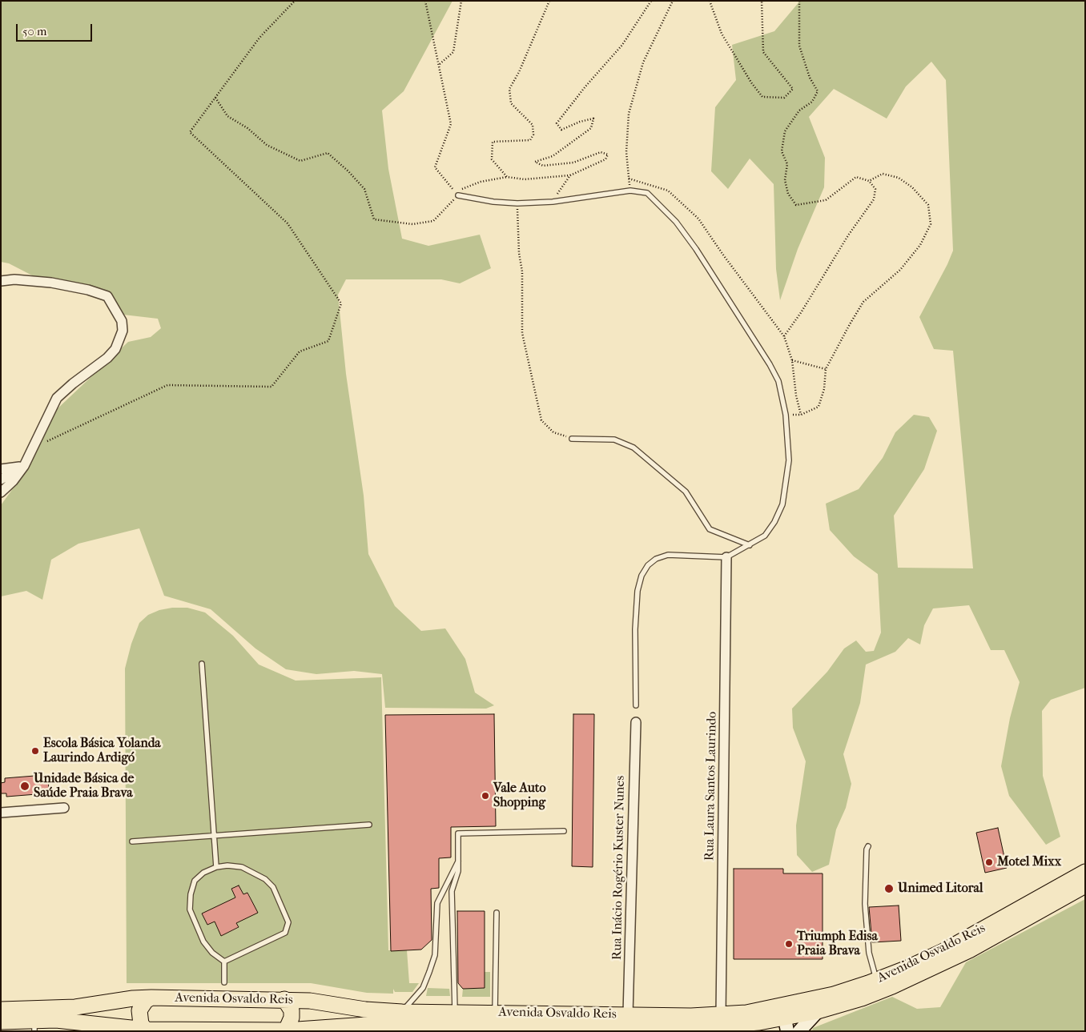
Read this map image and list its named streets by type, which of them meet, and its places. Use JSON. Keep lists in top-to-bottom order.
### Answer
{
  "streets": {
    "main road": ["Avenida Osvaldo Reis"],
    "street": ["Rua Laura Santos Laurindo", "Rua Inácio Rogério Kuster Nunes"]
  },
  "crossings": [
    ["Rua Laura Santos Laurindo", "Avenida Osvaldo Reis"],
    ["Rua Inácio Rogério Kuster Nunes", "Avenida Osvaldo Reis"]
  ],
  "places": [
    "Escola Básica Yolanda Laurindo Ardigó",
    "Unidade Básica de Saúde Praia Brava",
    "Vale Auto Shopping",
    "Motel Mixx",
    "Unimed Litoral",
    "Triumph Edisa Praia Brava"
  ],
  "scale_bar": "50 m"
}
